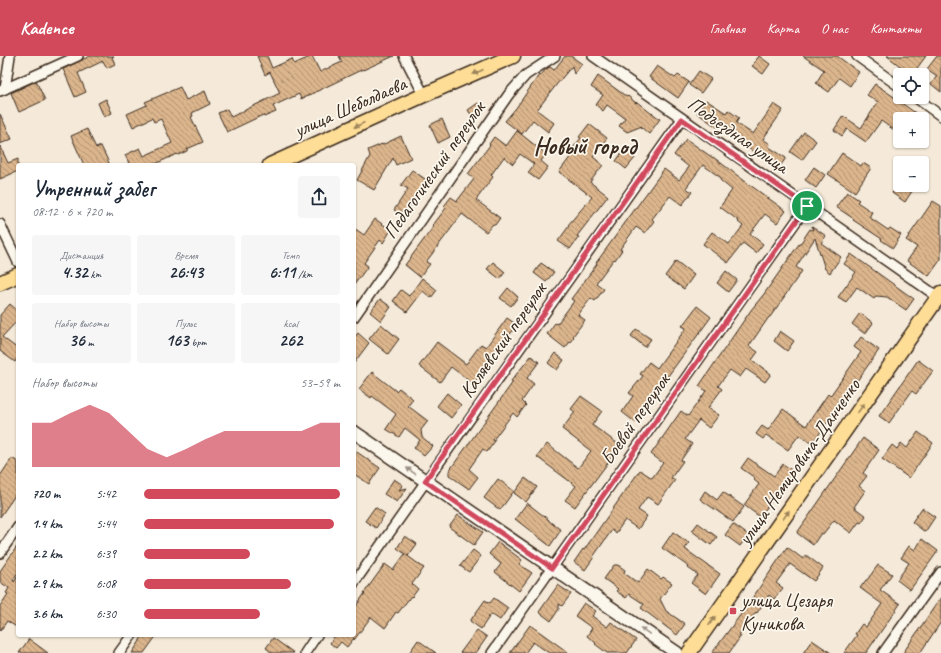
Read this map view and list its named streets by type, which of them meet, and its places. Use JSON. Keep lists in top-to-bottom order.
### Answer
{
  "streets": {
    "main road": ["улица Шеболдаева", "улица Немировича-Данченко"],
    "street": [
      "Подъездная улица",
      "Педагогический переулок",
      "Каляевский переулок",
      "Боевой переулок"
    ]
  },
  "crossings": [
    ["Подъездная улица", "Каляевский переулок"],
    ["Подъездная улица", "Боевой переулок"],
    ["Подъездная улица", "улица Немировича-Данченко"]
  ],
  "one_way": ["улица Шеболдаева", "улица Немировича-Данченко"],
  "districts": ["Новый город"],
  "places": {
    "transit": ["улица Цезаря Куникова"]
  },
  "page": {
    "header": "Kadence",
    "nav": [
      "Главная",
      "Карта",
      "О нас",
      "Контакты"
    ],
    "map_buttons": ["+", "−"],
    "heading": ["Утренний забег", "08:12 · 6 × 720 m"],
    "stats": [
      ["Дистанция", "4.32 km"],
      ["Время", "26:43"],
      ["Темп", "6:11 /km"],
      ["Набор высоты", "36 m"],
      ["Пульс", "163 bpm"],
      ["kcal", "262"]
    ],
    "chart": ["Набор высоты", "53–59 m"],
    "list": [
      {
        "name": "720 m",
        "note": "5:42"
      },
      {
        "name": "1.4 km",
        "note": "5:44"
      },
      {
        "name": "2.2 km",
        "note": "6:39"
      },
      {
        "name": "2.9 km",
        "note": "6:08"
      },
      {
        "name": "3.6 km",
        "note": "6:30"
      }
    ]
  }
}
